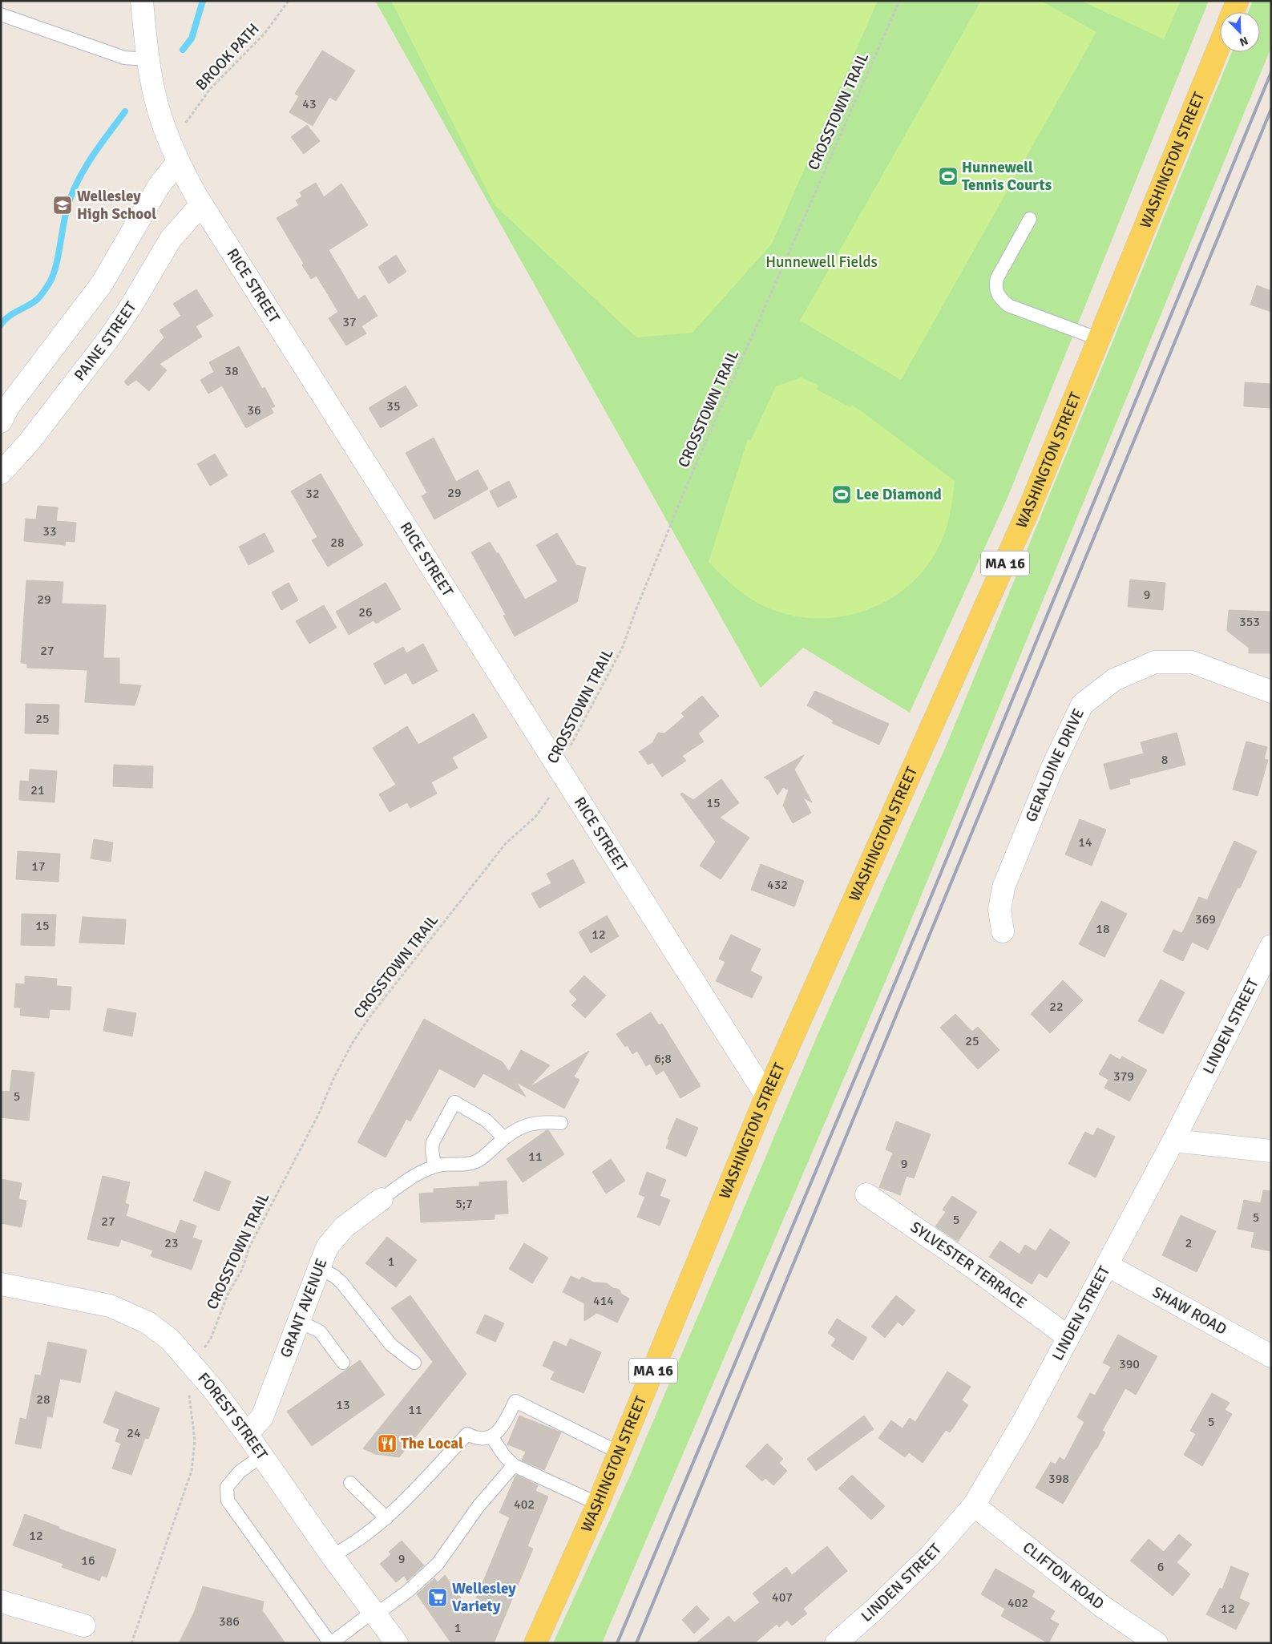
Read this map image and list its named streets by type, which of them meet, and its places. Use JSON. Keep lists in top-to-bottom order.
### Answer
{
  "streets": {
    "main road": ["WASHINGTON STREET", "MA 16"],
    "street": [
      "RICE STREET",
      "PAINE STREET",
      "GERALDINE DRIVE",
      "LINDEN STREET",
      "SYLVESTER TERRACE",
      "GRANT AVENUE",
      "SHAW ROAD",
      "FOREST STREET",
      "CLIFTON ROAD"
    ],
    "path": ["BROOK PATH", "CROSSTOWN TRAIL"]
  },
  "crossings": [
    ["CROSSTOWN TRAIL", "RICE STREET"],
    ["CROSSTOWN TRAIL", "FOREST STREET"],
    ["WASHINGTON STREET", "RICE STREET"],
    ["RICE STREET", "PAINE STREET"],
    ["LINDEN STREET", "SYLVESTER TERRACE"],
    ["LINDEN STREET", "SHAW ROAD"],
    ["LINDEN STREET", "CLIFTON ROAD"],
    ["GRANT AVENUE", "FOREST STREET"]
  ],
  "parks": ["Hunnewell Fields"],
  "places": {
    "sports": ["Hunnewell Tennis Courts", "Lee Diamond"],
    "school or university": ["Wellesley High School"],
    "restaurant": ["The Local"],
    "supermarket": ["Wellesley Variety"]
  },
  "house_numbers": [
    "43",
    "37",
    "38",
    "35",
    "36",
    "29",
    "32",
    "33",
    "28",
    "9",
    "29",
    "26",
    "353",
    "27",
    "25",
    "8",
    "21",
    "15",
    "14",
    "17",
    "432",
    "369",
    "15",
    "18",
    "12",
    "22",
    "25",
    "6;8",
    "379",
    "5",
    "11",
    "9",
    "5;7",
    "5",
    "5",
    "27",
    "23",
    "2",
    "1",
    "414",
    "390",
    "28",
    "13",
    "11",
    "5",
    "24",
    "398",
    "402",
    "12",
    "9",
    "16",
    "6",
    "407",
    "402",
    "12",
    "386",
    "1"
  ],
  "north": "bottom right"
}
